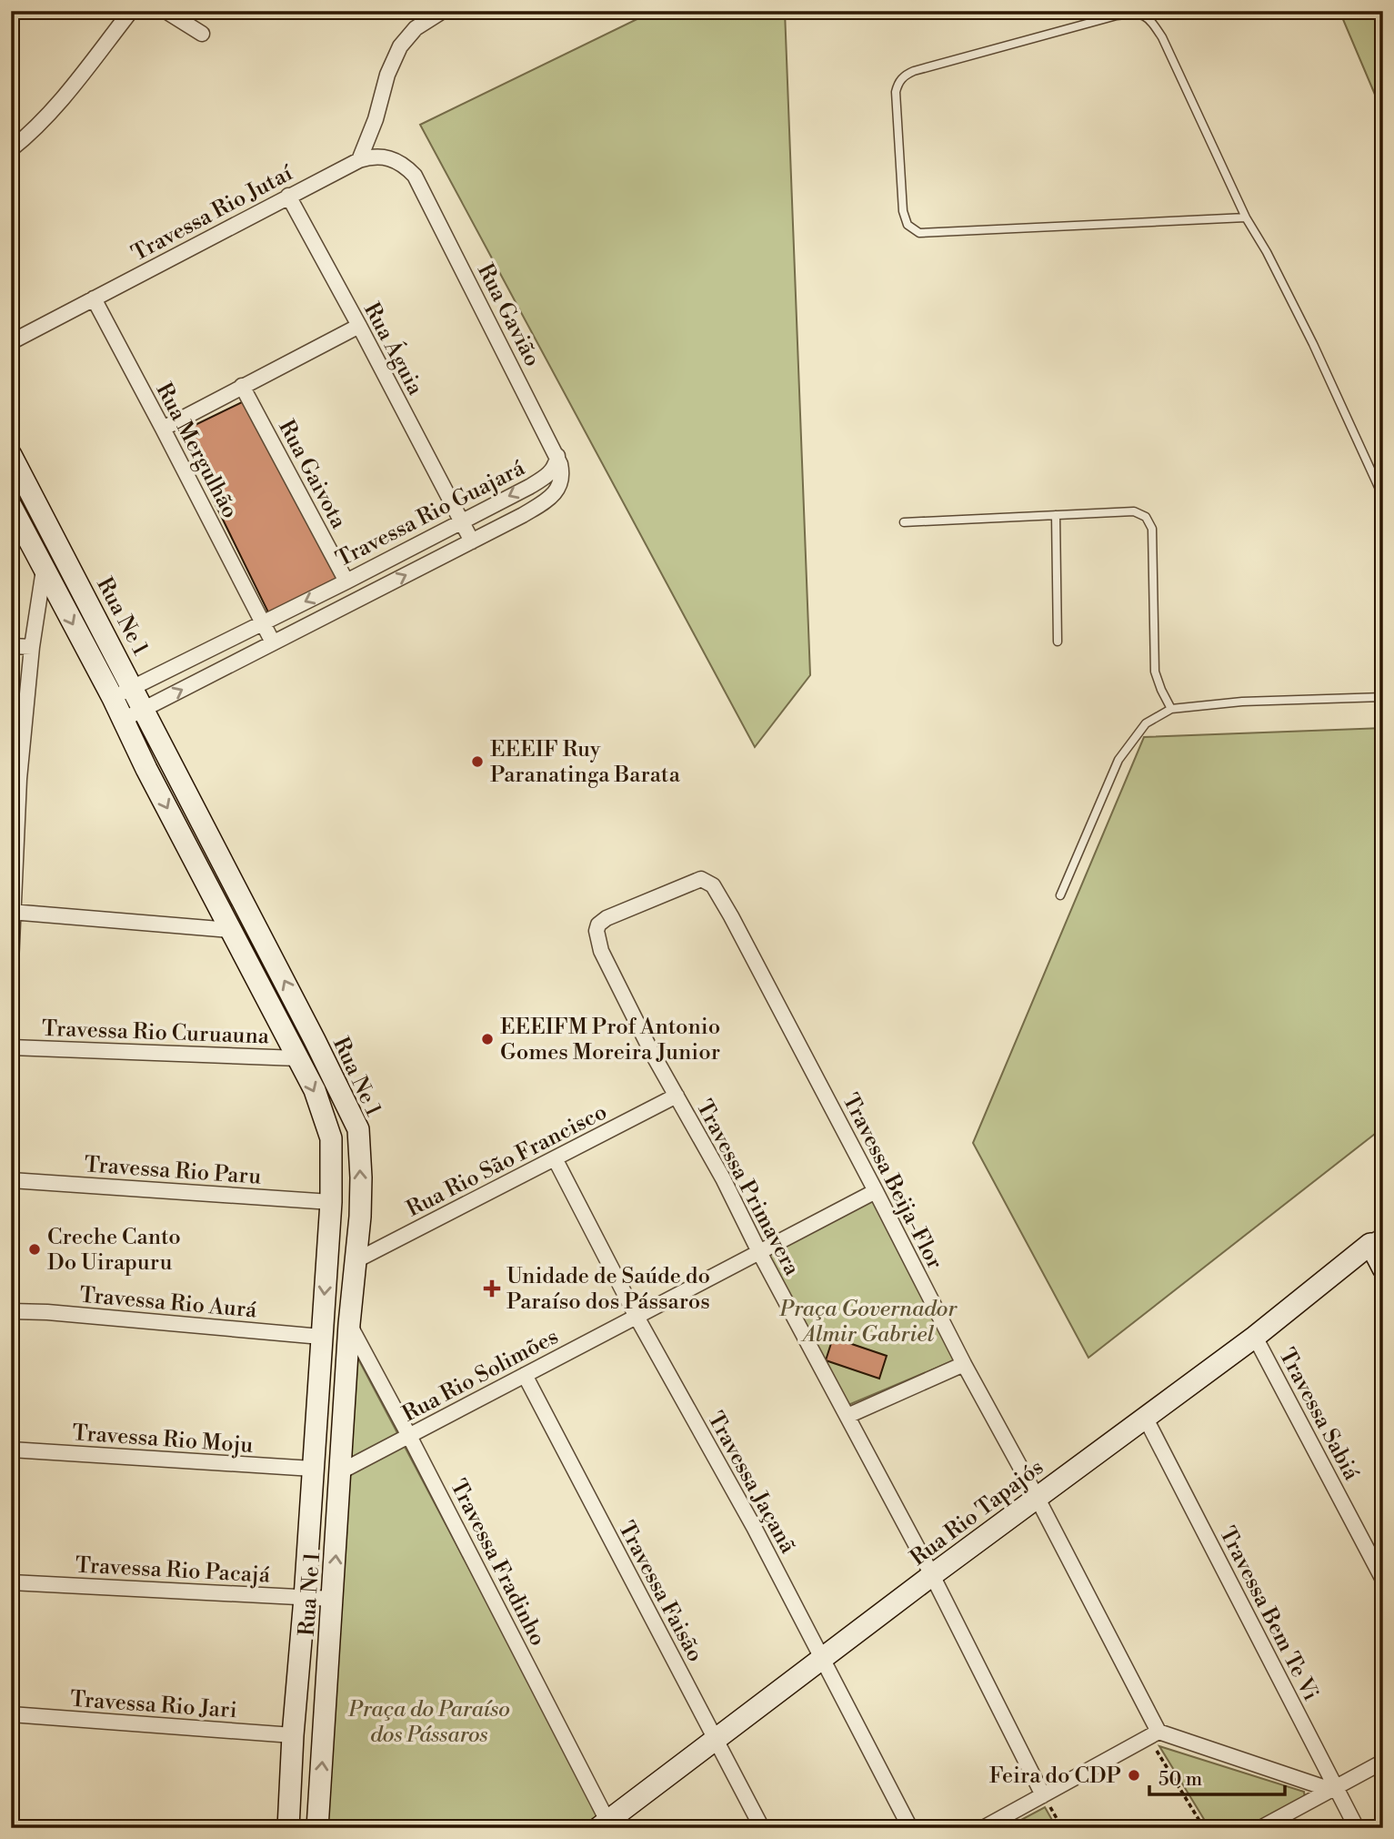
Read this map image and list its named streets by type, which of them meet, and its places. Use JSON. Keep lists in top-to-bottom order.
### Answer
{
  "streets": {
    "street": [
      "Travessa Rio Jutaí",
      "Rua Gavião",
      "Rua Águia",
      "Rua Mergulhão",
      "Rua Gaivota",
      "Travessa Rio Guajará",
      "Rua Ne 1",
      "Travessa Rio Curuauna",
      "Rua Rio São Francisco",
      "Travessa Rio Paru",
      "Travessa Beija-Flor",
      "Travessa Primavera",
      "Travessa Rio Aurá",
      "Rua Rio Solimões",
      "Travessa Sabiá",
      "Travessa Rio Moju",
      "Travessa Jaçanã",
      "Rua Rio Tapajós",
      "Travessa Fradinho",
      "Travessa Rio Pacajá",
      "Travessa Faisão",
      "Travessa Bem Te Vi",
      "Travessa Rio Jari"
    ]
  },
  "crossings": [
    ["Travessa Rio Jutaí", "Rua Gavião"],
    ["Travessa Rio Jutaí", "Rua Águia"],
    ["Travessa Rio Jutaí", "Rua Mergulhão"],
    ["Rua Gavião", "Travessa Rio Guajará"],
    ["Rua Águia", "Travessa Rio Guajará"],
    ["Rua Mergulhão", "Travessa Rio Guajará"],
    ["Rua Gaivota", "Travessa Rio Guajará"],
    ["Travessa Rio Guajará", "Rua Ne 1"],
    ["Rua Ne 1", "Travessa Rio Curuauna"],
    ["Rua Ne 1", "Rua Rio São Francisco"],
    ["Rua Ne 1", "Travessa Rio Paru"],
    ["Rua Ne 1", "Travessa Rio Aurá"],
    ["Rua Ne 1", "Rua Rio Solimões"],
    ["Rua Ne 1", "Travessa Rio Moju"],
    ["Rua Ne 1", "Travessa Fradinho"],
    ["Rua Ne 1", "Travessa Rio Pacajá"],
    ["Rua Ne 1", "Travessa Rio Jari"],
    ["Rua Rio São Francisco", "Travessa Primavera"],
    ["Rua Rio São Francisco", "Travessa Jaçanã"],
    ["Travessa Beija-Flor", "Travessa Primavera"],
    ["Travessa Beija-Flor", "Rua Rio Solimões"],
    ["Travessa Beija-Flor", "Rua Rio Tapajós"],
    ["Travessa Primavera", "Rua Rio Solimões"],
    ["Travessa Primavera", "Rua Rio Tapajós"],
    ["Rua Rio Solimões", "Travessa Jaçanã"],
    ["Rua Rio Solimões", "Travessa Fradinho"],
    ["Rua Rio Solimões", "Travessa Faisão"],
    ["Travessa Sabiá", "Rua Rio Tapajós"],
    ["Travessa Jaçanã", "Rua Rio Tapajós"],
    ["Rua Rio Tapajós", "Travessa Fradinho"],
    ["Rua Rio Tapajós", "Travessa Faisão"],
    ["Rua Rio Tapajós", "Travessa Bem Te Vi"]
  ],
  "parks": ["Praça Governador Almir Gabriel", "Praça do Paraíso dos Pássaros"],
  "places": {
    "other": [
      "EEEIF Ruy Paranatinga Barata",
      "EEEIFM Prof Antonio Gomes Moreira Junior",
      "Creche Canto Do Uirapuru",
      "Feira do CDP"
    ],
    "health": ["Unidade de Saúde do Paraíso dos Pássaros"]
  },
  "scale_bar": "50 m"
}
